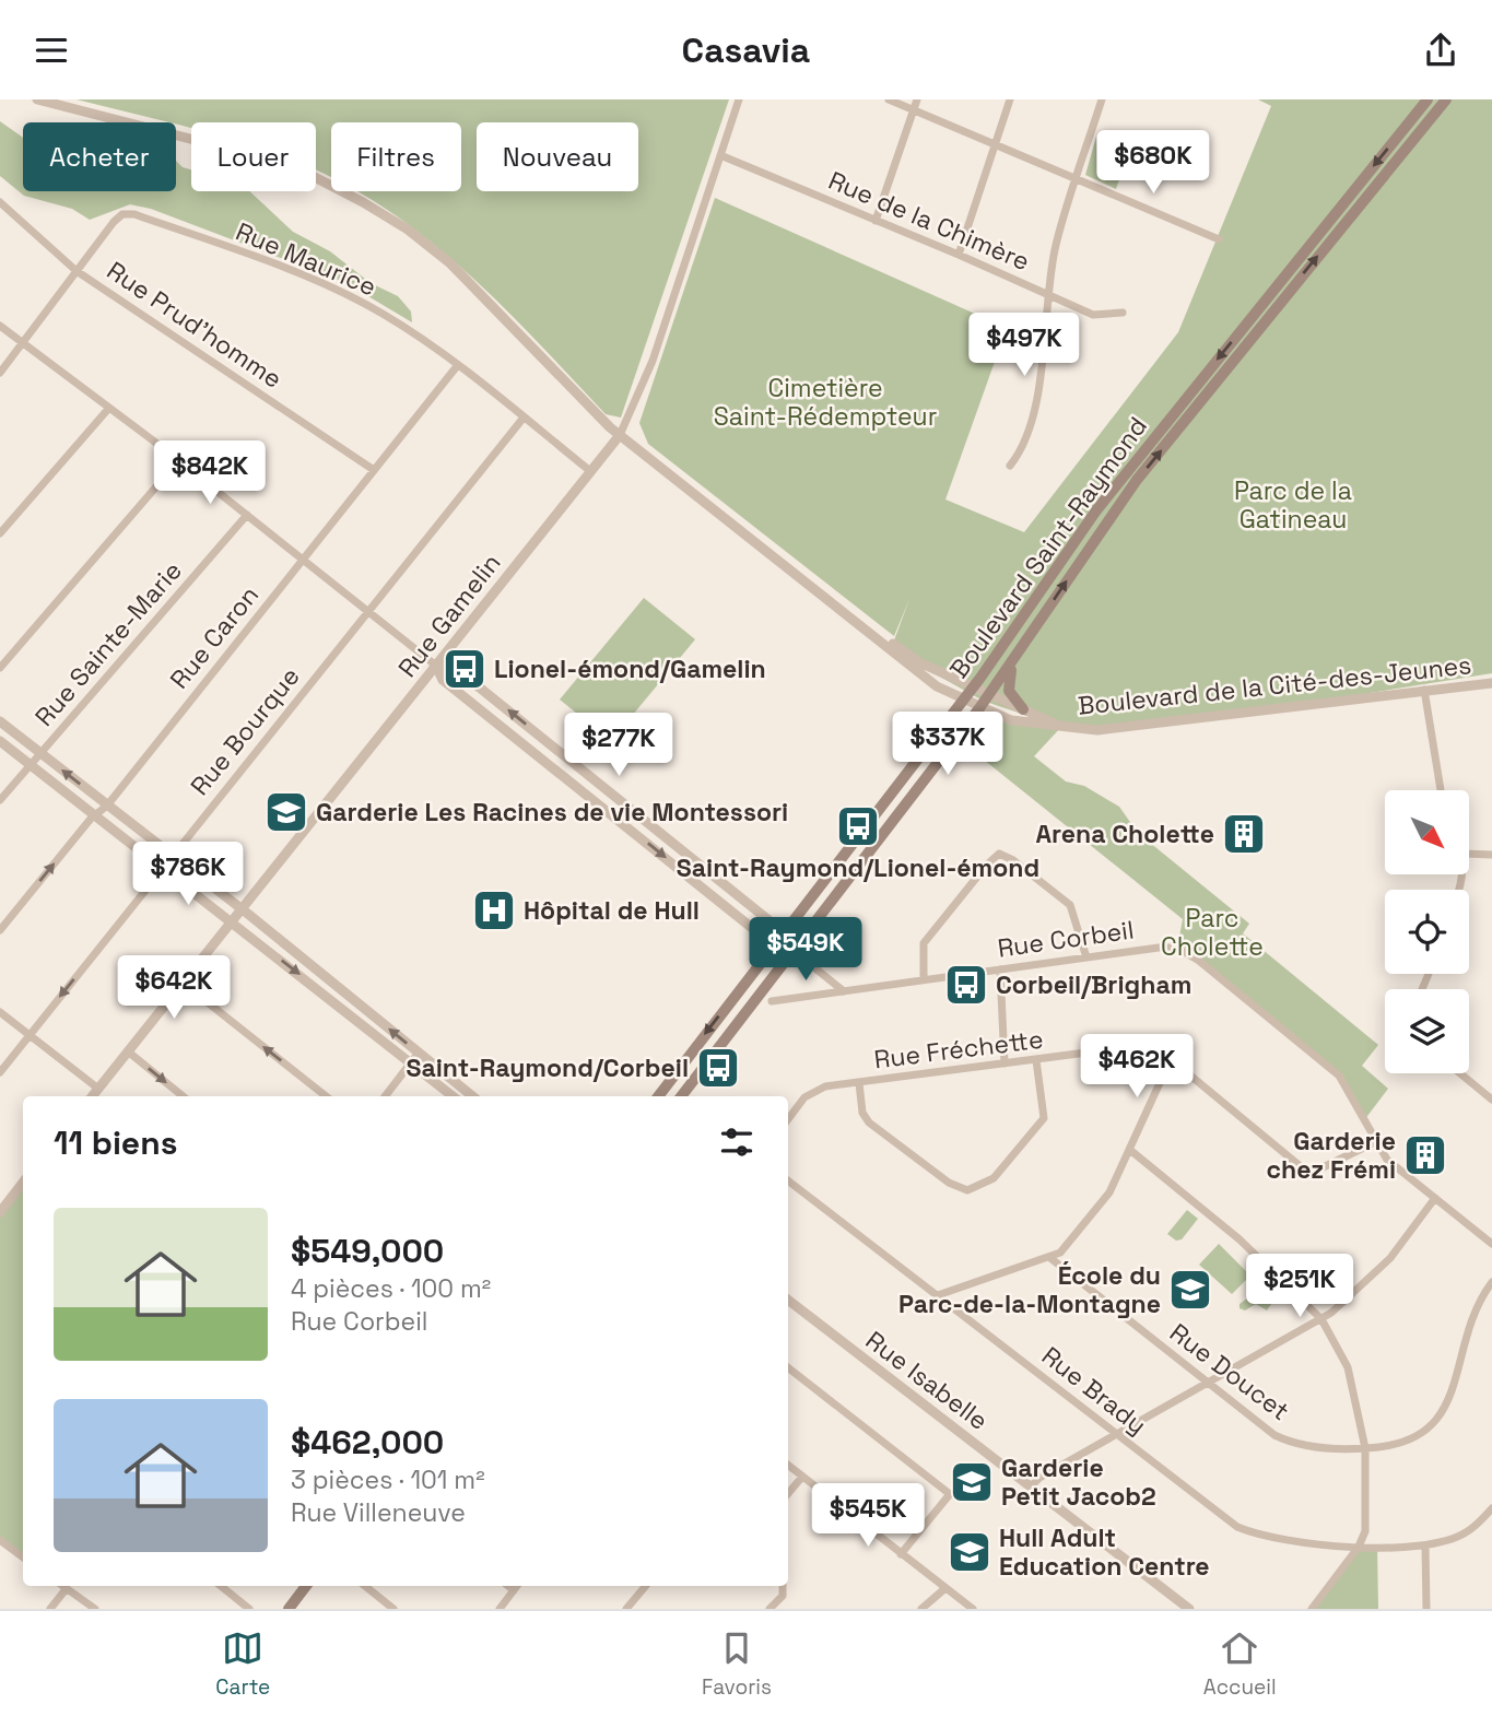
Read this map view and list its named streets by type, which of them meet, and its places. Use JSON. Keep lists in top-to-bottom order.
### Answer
{
  "streets": {
    "main road": ["Boulevard Saint-Raymond"],
    "street": [
      "Rue de la Chimère",
      "Rue Maurice",
      "Rue Prud'homme",
      "Rue Gamelin",
      "Rue Caron",
      "Rue Sainte-Marie",
      "Boulevard de la Cité-des-Jeunes",
      "Rue Bourque",
      "Rue Corbeil",
      "Rue Fréchette",
      "Rue Doucet",
      "Rue Isabelle",
      "Rue Brady"
    ]
  },
  "crossings": [
    ["Rue de la Chimère", "Rue Gamelin"],
    ["Rue Maurice", "Rue Prud'homme"],
    ["Rue Maurice", "Rue Gamelin"],
    ["Rue Maurice", "Rue Caron"],
    ["Rue Maurice", "Rue Bourque"],
    ["Rue Prud'homme", "Rue Caron"],
    ["Boulevard Saint-Raymond", "Boulevard de la Cité-des-Jeunes"],
    ["Rue Gamelin", "Boulevard de la Cité-des-Jeunes"],
    ["Rue Corbeil", "Rue Fréchette"]
  ],
  "parks": ["Cimetière Saint-Rédempteur", "Parc de la Gatineau", "Parc Cholette"],
  "places": {
    "bus stop": [
      "Lionel-émond/Gamelin",
      "Saint-Raymond/Lionel-émond",
      "Corbeil/Brigham",
      "Saint-Raymond/Corbeil"
    ],
    "school or university": [
      "Garderie Les Racines de vie Montessori",
      "École du Parc-de-la-Montagne",
      "Garderie Petit Jacob2",
      "Hull Adult Education Centre"
    ],
    "building": ["Arena Cholette", "Garderie chez Frémi"],
    "hospital": ["Hôpital de Hull"]
  },
  "north": "bottom right",
  "page": {
    "header": "Casavia",
    "chip": [
      "Acheter",
      "Louer",
      "Filtres",
      "Nouveau"
    ],
    "price": [
      "$680K",
      "$497K",
      "$842K",
      "$337K",
      "$277K",
      "$786K",
      "$549K",
      "$642K",
      "$462K",
      "$251K",
      "$545K"
    ],
    "heading": "11 biens",
    "list": [
      {
        "name": "$549,000",
        "note": "4 pièces · 100 m² · Rue Corbeil"
      },
      {
        "name": "$462,000",
        "note": "3 pièces · 101 m² · Rue Villeneuve"
      }
    ],
    "tabs": ["Carte", "Favoris", "Accueil"]
  }
}
